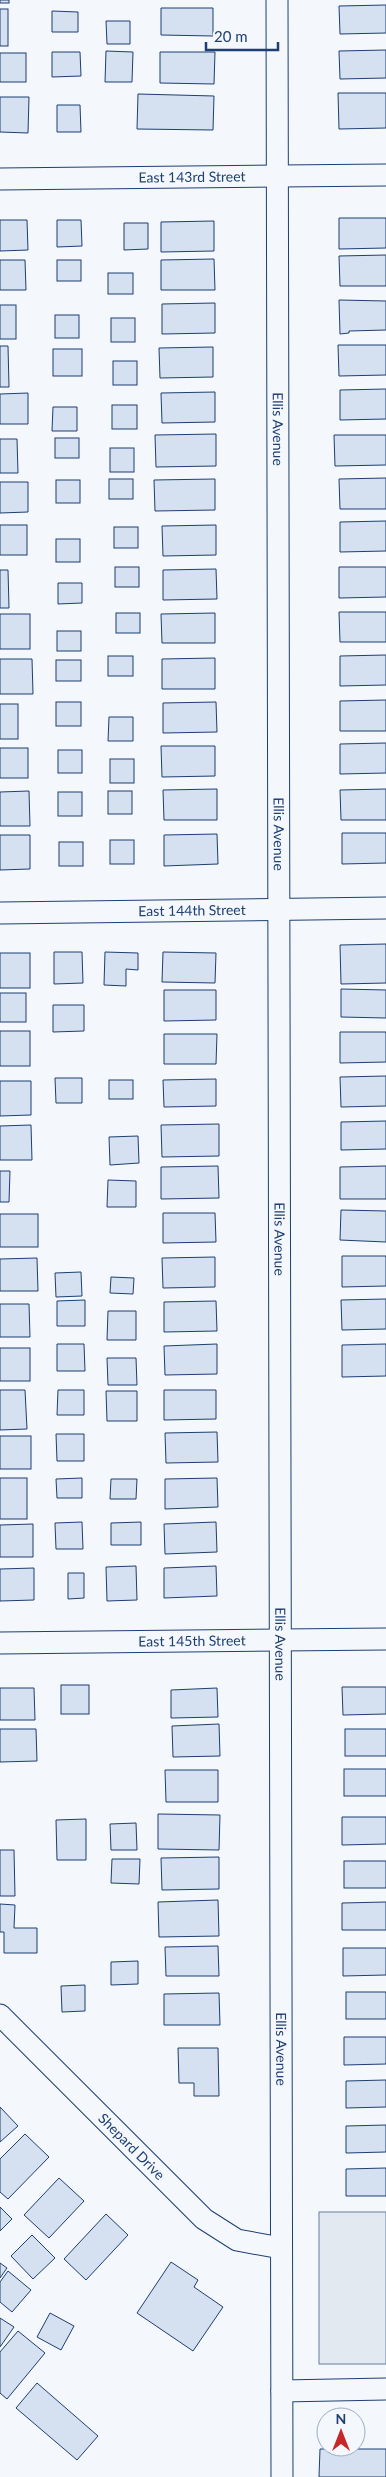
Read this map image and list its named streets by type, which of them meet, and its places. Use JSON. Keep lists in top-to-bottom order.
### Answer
{
  "streets": {
    "street": [
      "East 143rd Street",
      "Ellis Avenue",
      "East 144th Street",
      "East 145th Street",
      "Shepard Drive"
    ]
  },
  "crossings": [
    ["East 143rd Street", "Ellis Avenue"],
    ["Ellis Avenue", "East 144th Street"],
    ["Ellis Avenue", "East 145th Street"],
    ["Ellis Avenue", "Shepard Drive"]
  ],
  "scale_bar": "20 m",
  "north": "top"
}
